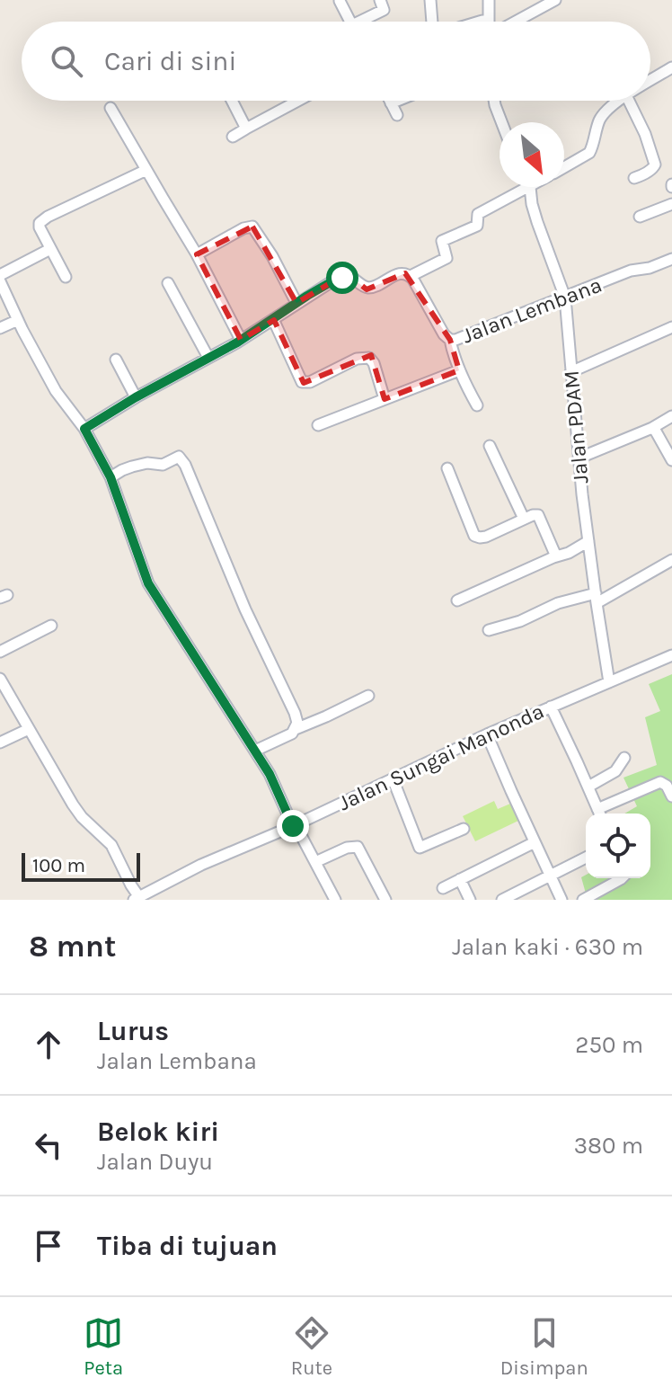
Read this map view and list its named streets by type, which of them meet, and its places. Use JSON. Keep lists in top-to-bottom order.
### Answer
{
  "streets": {
    "street": ["Jalan Lembana", "Jalan PDAM", "Jalan Sungai Manonda"]
  },
  "crossings": [
    ["Jalan Lembana", "Jalan PDAM"],
    ["Jalan PDAM", "Jalan Sungai Manonda"]
  ],
  "scale_bar": "100 m",
  "north": "bottom right",
  "page": {
    "search": "Cari di sini",
    "scale": "100 m",
    "heading": ["8 mnt", "Jalan kaki · 630 m"],
    "list": [
      ["Lurus", "Jalan Lembana", "250 m"],
      ["Belok kiri", "Jalan Duyu", "380 m"],
      "Tiba di tujuan"
    ],
    "nav": ["Peta", "Rute", "Disimpan"]
  }
}
